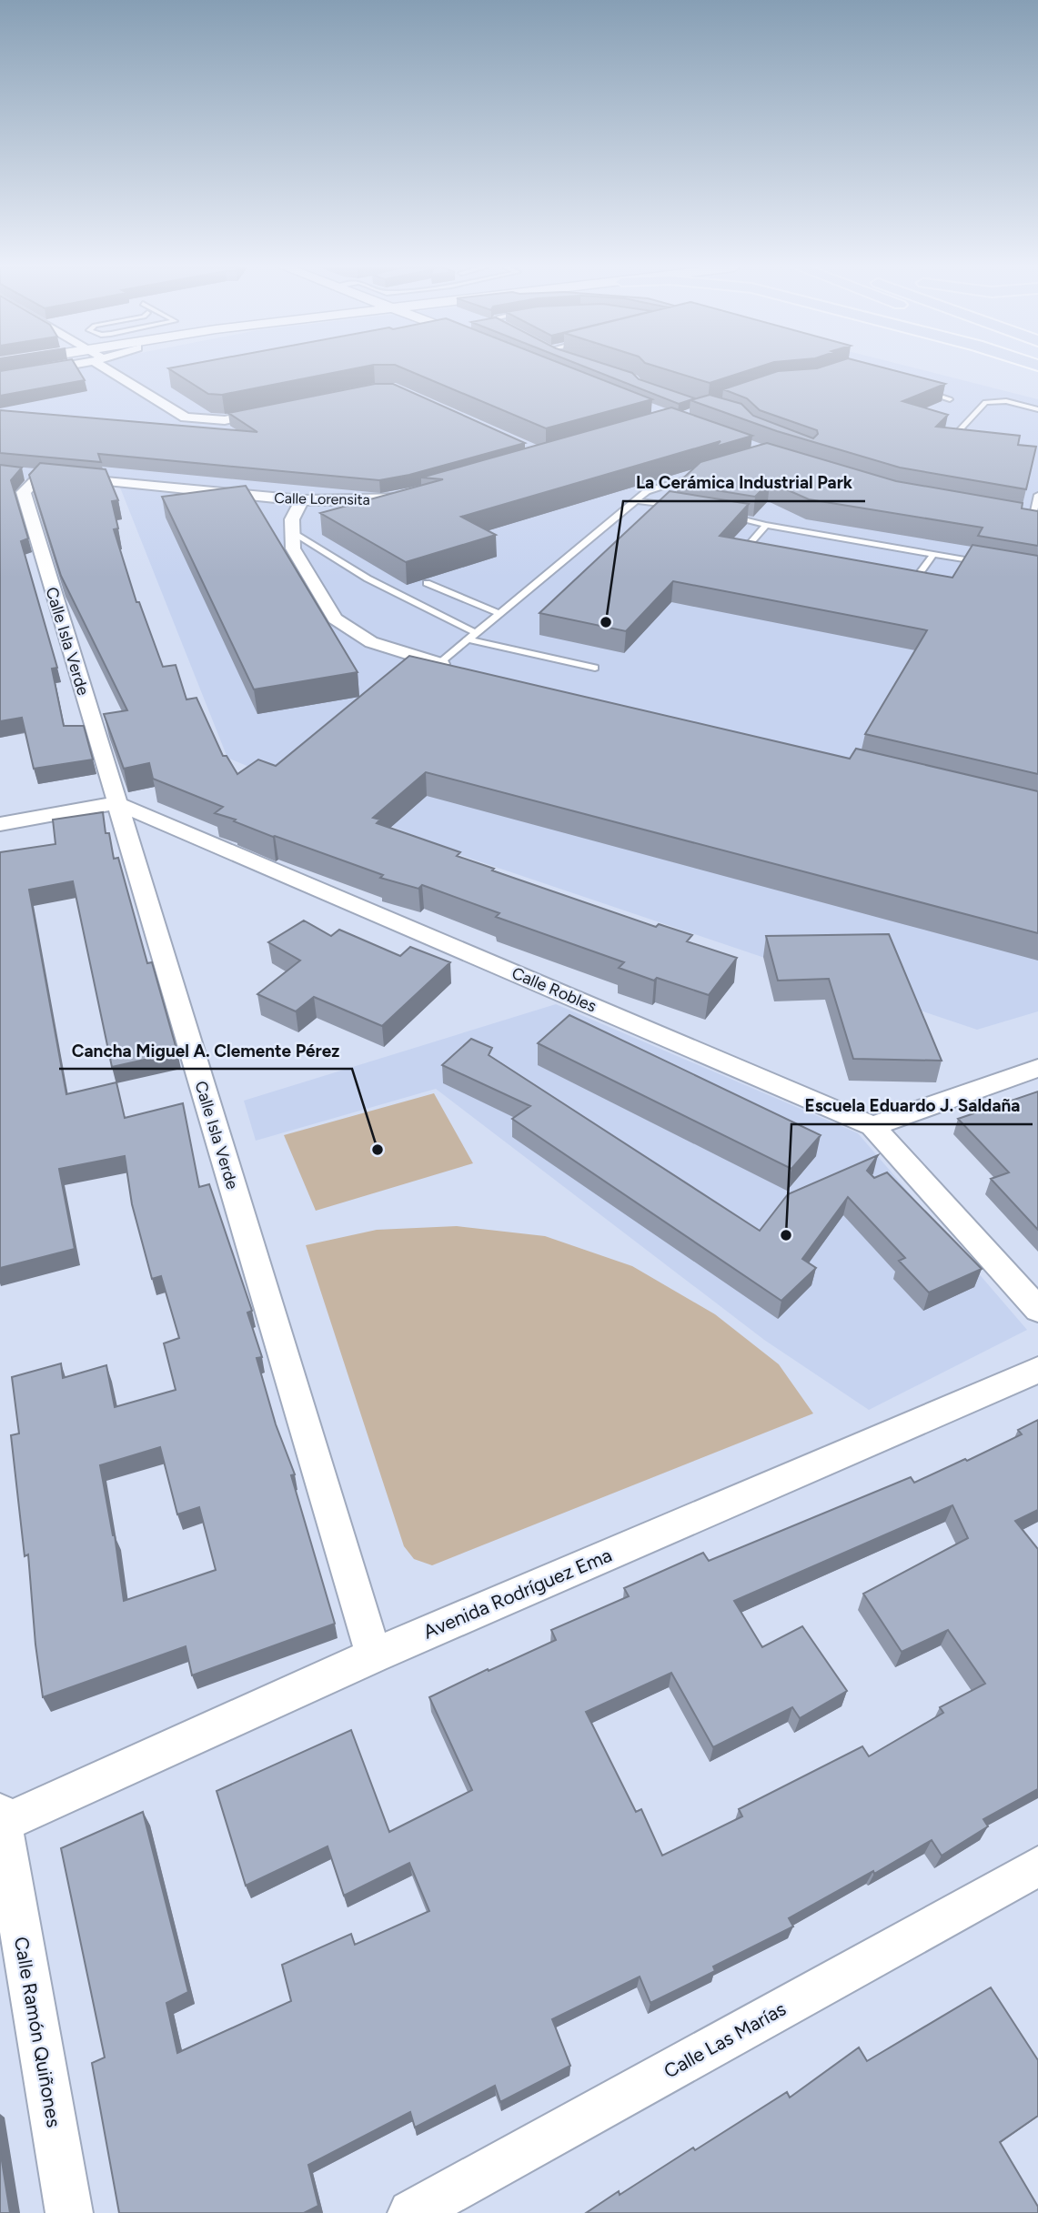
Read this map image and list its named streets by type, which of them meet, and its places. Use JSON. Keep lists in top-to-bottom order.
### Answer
{
  "streets": {
    "street": [
      "Calle Lorensita",
      "Calle Isla Verde",
      "Calle Robles",
      "Avenida Rodríguez Ema",
      "Calle Ramón Quiñones",
      "Calle Las Marías"
    ]
  },
  "crossings": [
    ["Calle Lorensita", "Calle Isla Verde"],
    ["Calle Isla Verde", "Calle Robles"],
    ["Calle Isla Verde", "Avenida Rodríguez Ema"],
    ["Avenida Rodríguez Ema", "Calle Ramón Quiñones"]
  ],
  "places": ["La Cerámica Industrial Park", "Cancha Miguel A. Clemente Pérez", "Escuela Eduardo J. Saldaña"]
}
